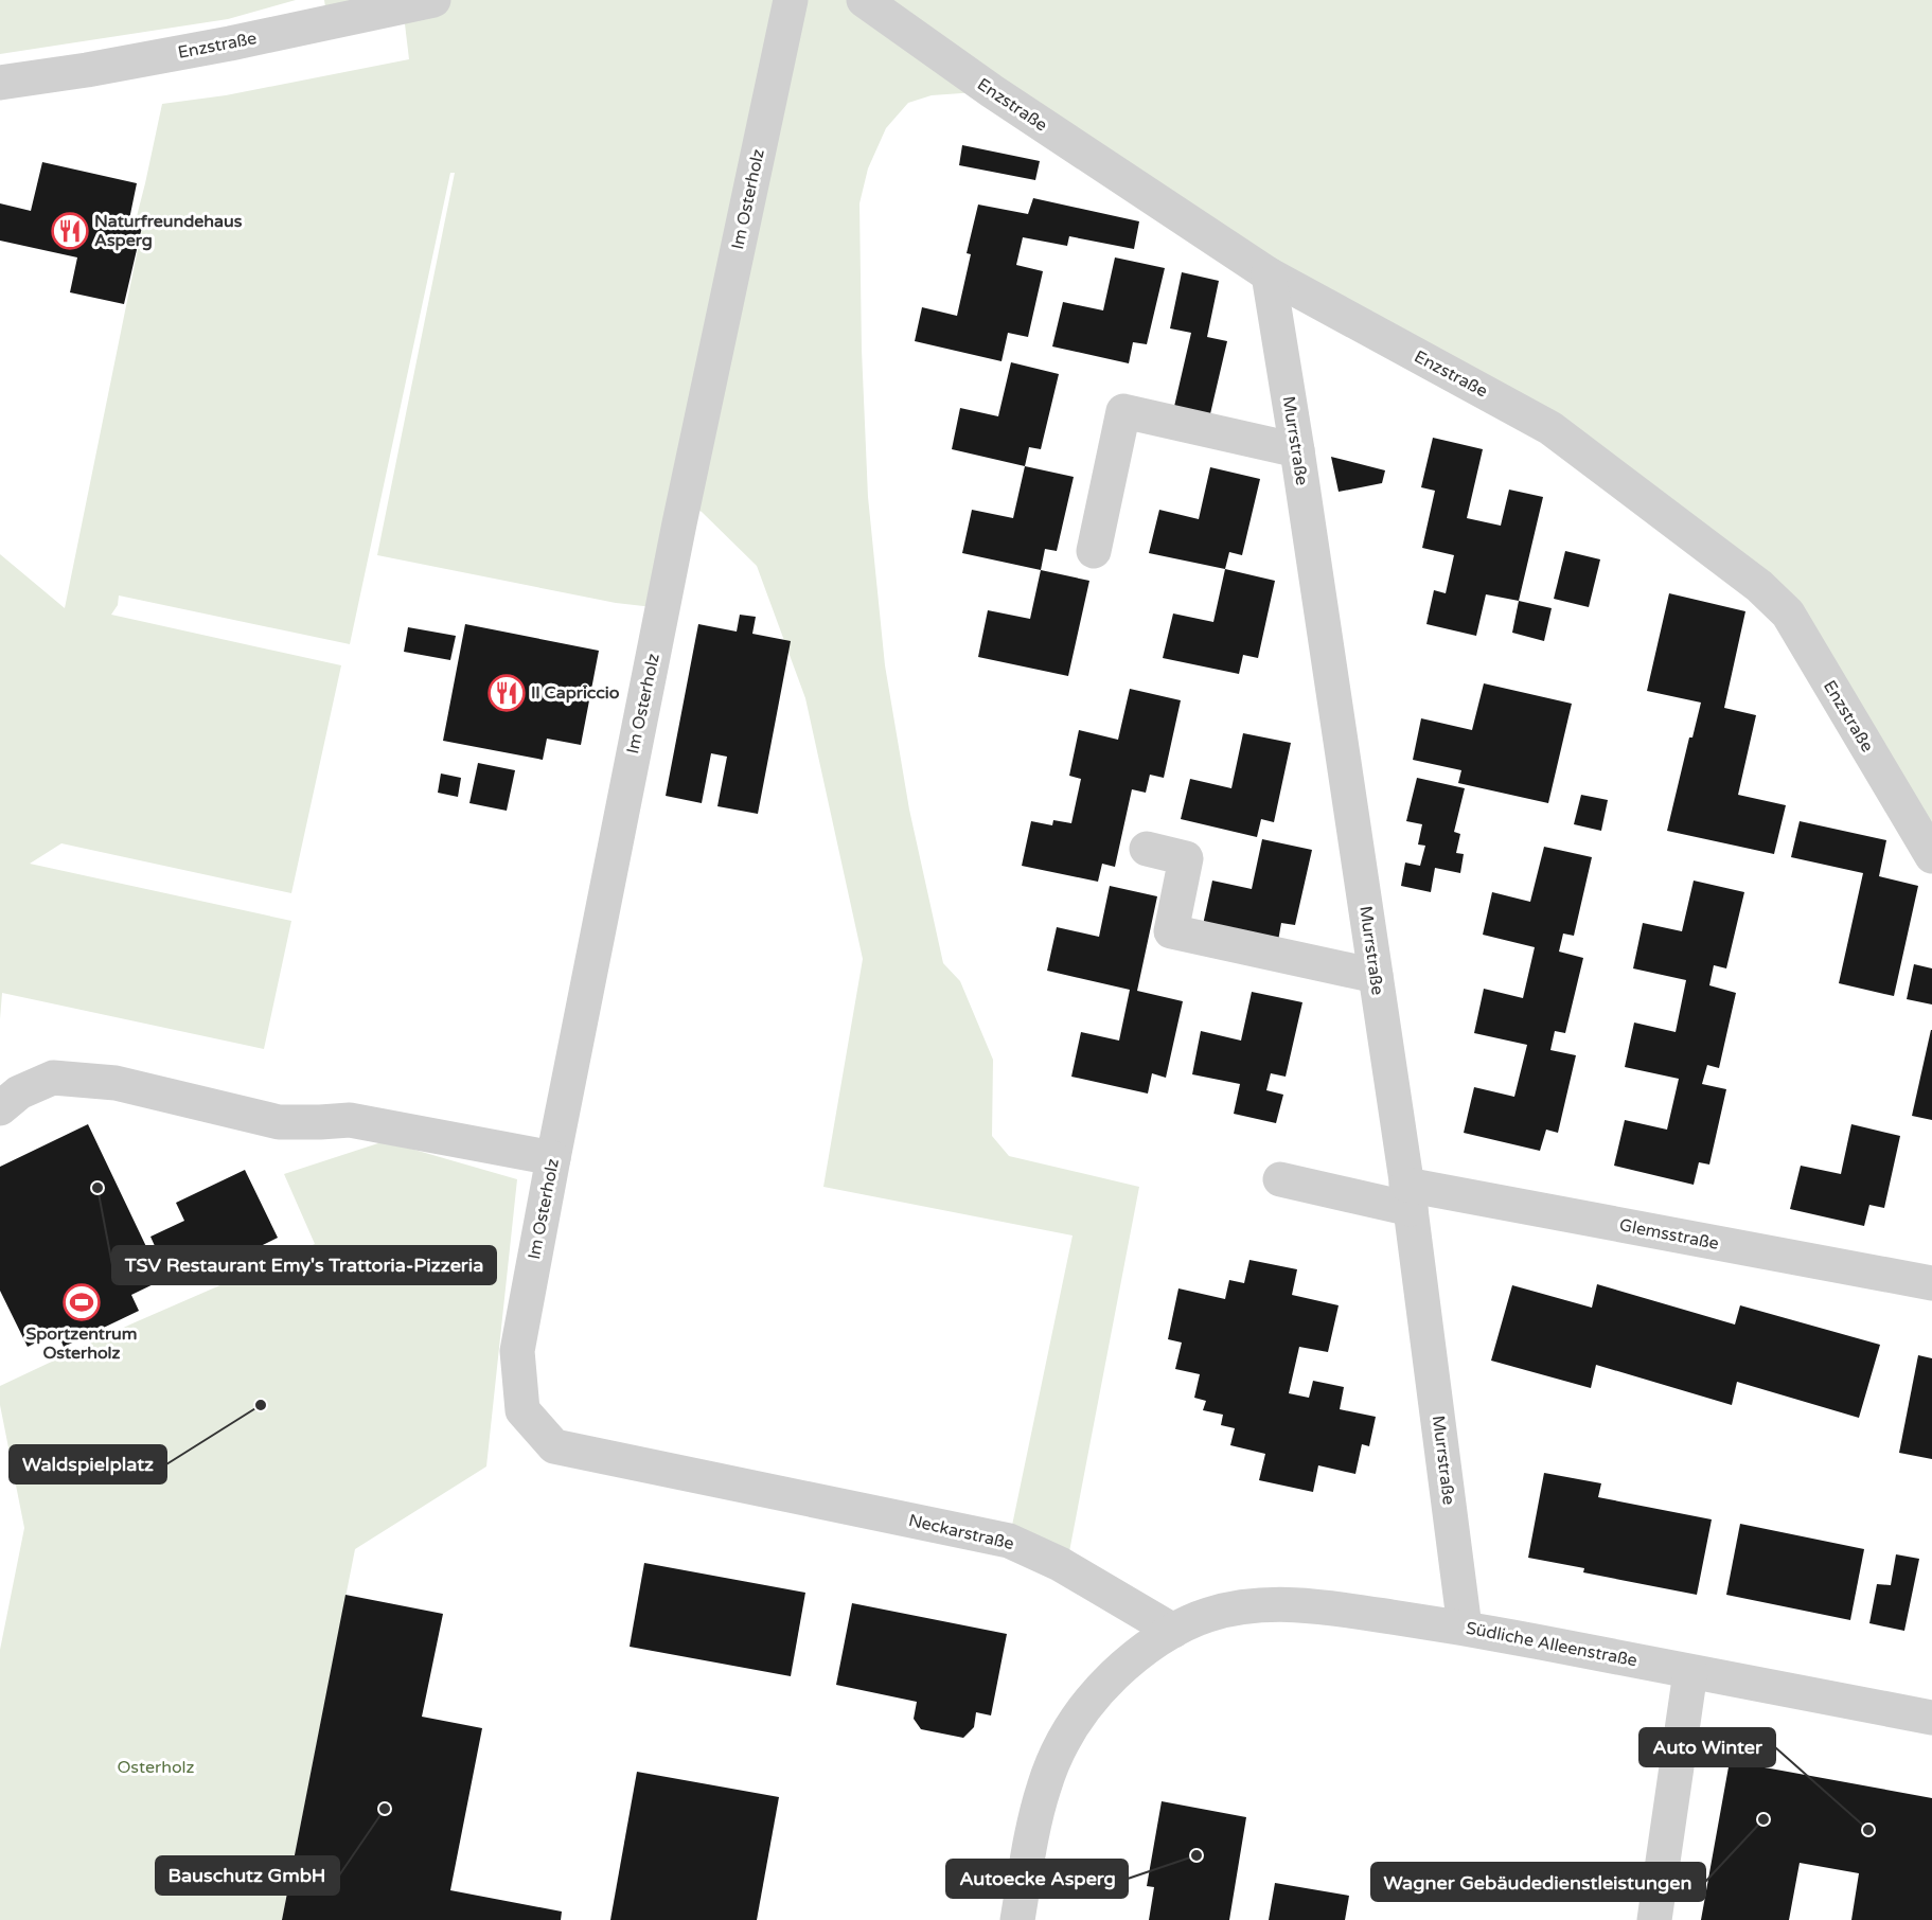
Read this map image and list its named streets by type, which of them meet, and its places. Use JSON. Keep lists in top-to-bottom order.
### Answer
{
  "streets": {
    "street": [
      "Enzstraße",
      "Im Osterholz",
      "Murrstraße",
      "Glemsstraße",
      "Neckarstraße",
      "Südliche Alleenstraße"
    ]
  },
  "crossings": [
    ["Enzstraße", "Murrstraße"],
    ["Im Osterholz", "Neckarstraße"],
    ["Murrstraße", "Glemsstraße"],
    ["Murrstraße", "Südliche Alleenstraße"],
    ["Neckarstraße", "Südliche Alleenstraße"]
  ],
  "parks": ["Osterholz"],
  "places": {
    "restaurant": ["Naturfreundehaus Asperg", "Il Capriccio"],
    "other": [
      "TSV Restaurant Emy's Trattoria-Pizzeria",
      "Waldspielplatz",
      "Bauschutz GmbH",
      "Wagner Gebäudedienstleistungen",
      "Auto Winter",
      "Autoecke Asperg"
    ],
    "sports": ["Sportzentrum Osterholz"]
  }
}
